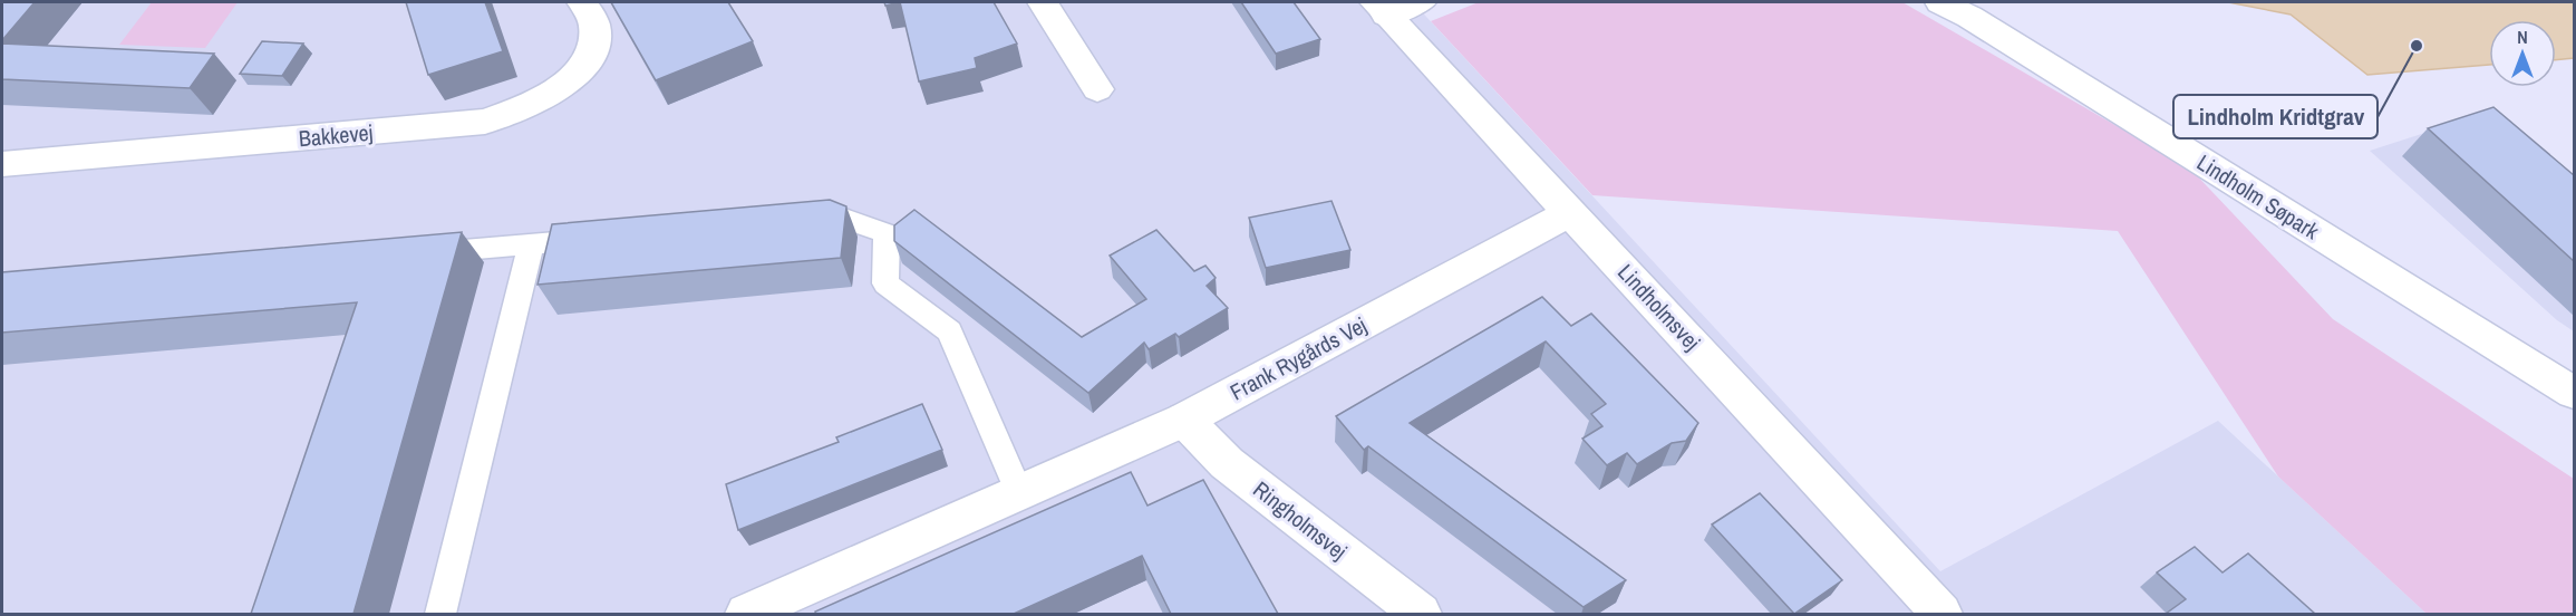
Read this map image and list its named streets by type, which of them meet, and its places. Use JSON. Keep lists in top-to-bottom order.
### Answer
{
  "streets": {
    "street": [
      "Bakkevej",
      "Lindholm Søpark",
      "Lindholmsvej",
      "Frank Rygårds Vej",
      "Ringholmsvej"
    ]
  },
  "crossings": [
    ["Lindholmsvej", "Frank Rygårds Vej"],
    ["Frank Rygårds Vej", "Ringholmsvej"]
  ],
  "places": ["Lindholm Kridtgrav"],
  "north": "top"
}
